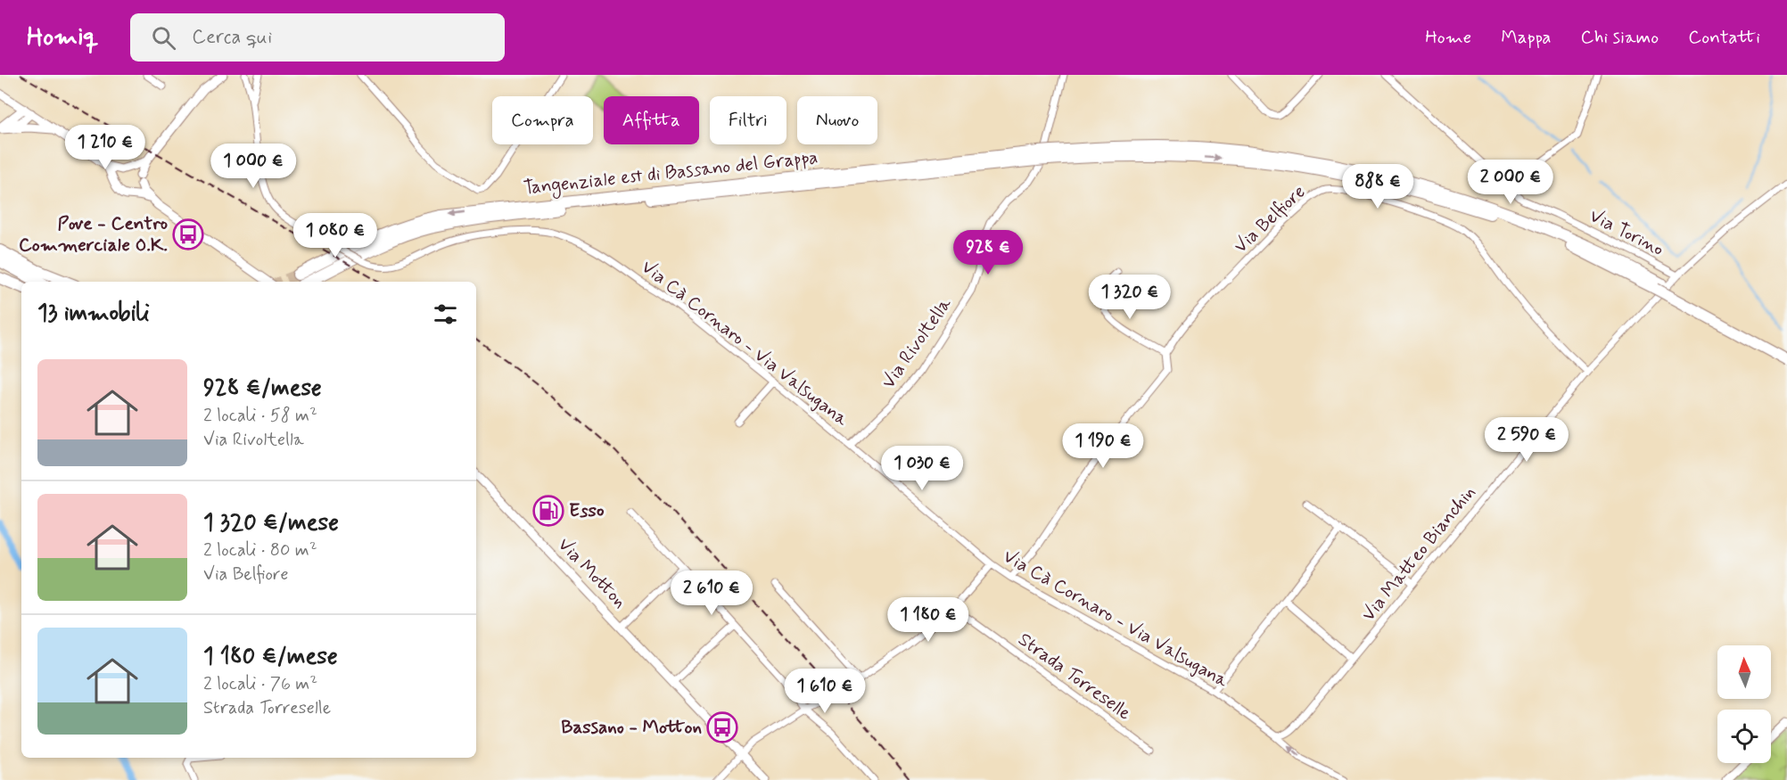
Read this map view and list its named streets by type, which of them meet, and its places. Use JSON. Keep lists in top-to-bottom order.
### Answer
{
  "streets": {
    "highway": ["Tangenziale est di Bassano del Grappa"],
    "main road": ["Via Motton"],
    "street": [
      "Via Belfiore",
      "Via Torino",
      "Via Cà Cornaro - Via Valsugana",
      "Via Rivoltella",
      "Via Matteo Bianchin",
      "Strada Torreselle"
    ]
  },
  "crossings": [
    ["Via Belfiore", "Via Matteo Bianchin"],
    ["Via Torino", "Via Matteo Bianchin"],
    ["Via Cà Cornaro - Via Valsugana", "Via Rivoltella"],
    ["Via Cà Cornaro - Via Valsugana", "Via Matteo Bianchin"]
  ],
  "places": {
    "bus stop": ["Pove - Centro Commerciale O.K.", "Bassano - Motton"],
    "fuel station": ["Esso"]
  },
  "north": "top",
  "page": {
    "header": "Homiq",
    "search": "Cerca qui",
    "nav": [
      "Home",
      "Mappa",
      "Chi siamo",
      "Contatti"
    ],
    "chip": [
      "Compra",
      "Affitta",
      "Filtri",
      "Nuovo"
    ],
    "price": [
      "1 210 €",
      "1 000 €",
      "2 000 €",
      "888 €",
      "1 080 €",
      "928 €",
      "1 320 €",
      "2 590 €",
      "1 190 €",
      "1 030 €",
      "2 610 €",
      "1 180 €",
      "1 610 €"
    ],
    "heading": "13 immobili",
    "list": [
      {
        "name": "928 €/mese",
        "note": "2 locali · 58 m² · Via Rivoltella"
      },
      {
        "name": "1 320 €/mese",
        "note": "2 locali · 80 m² · Via Belfiore"
      },
      {
        "name": "1 180 €/mese",
        "note": "2 locali · 76 m² · Strada Torreselle"
      }
    ]
  }
}
